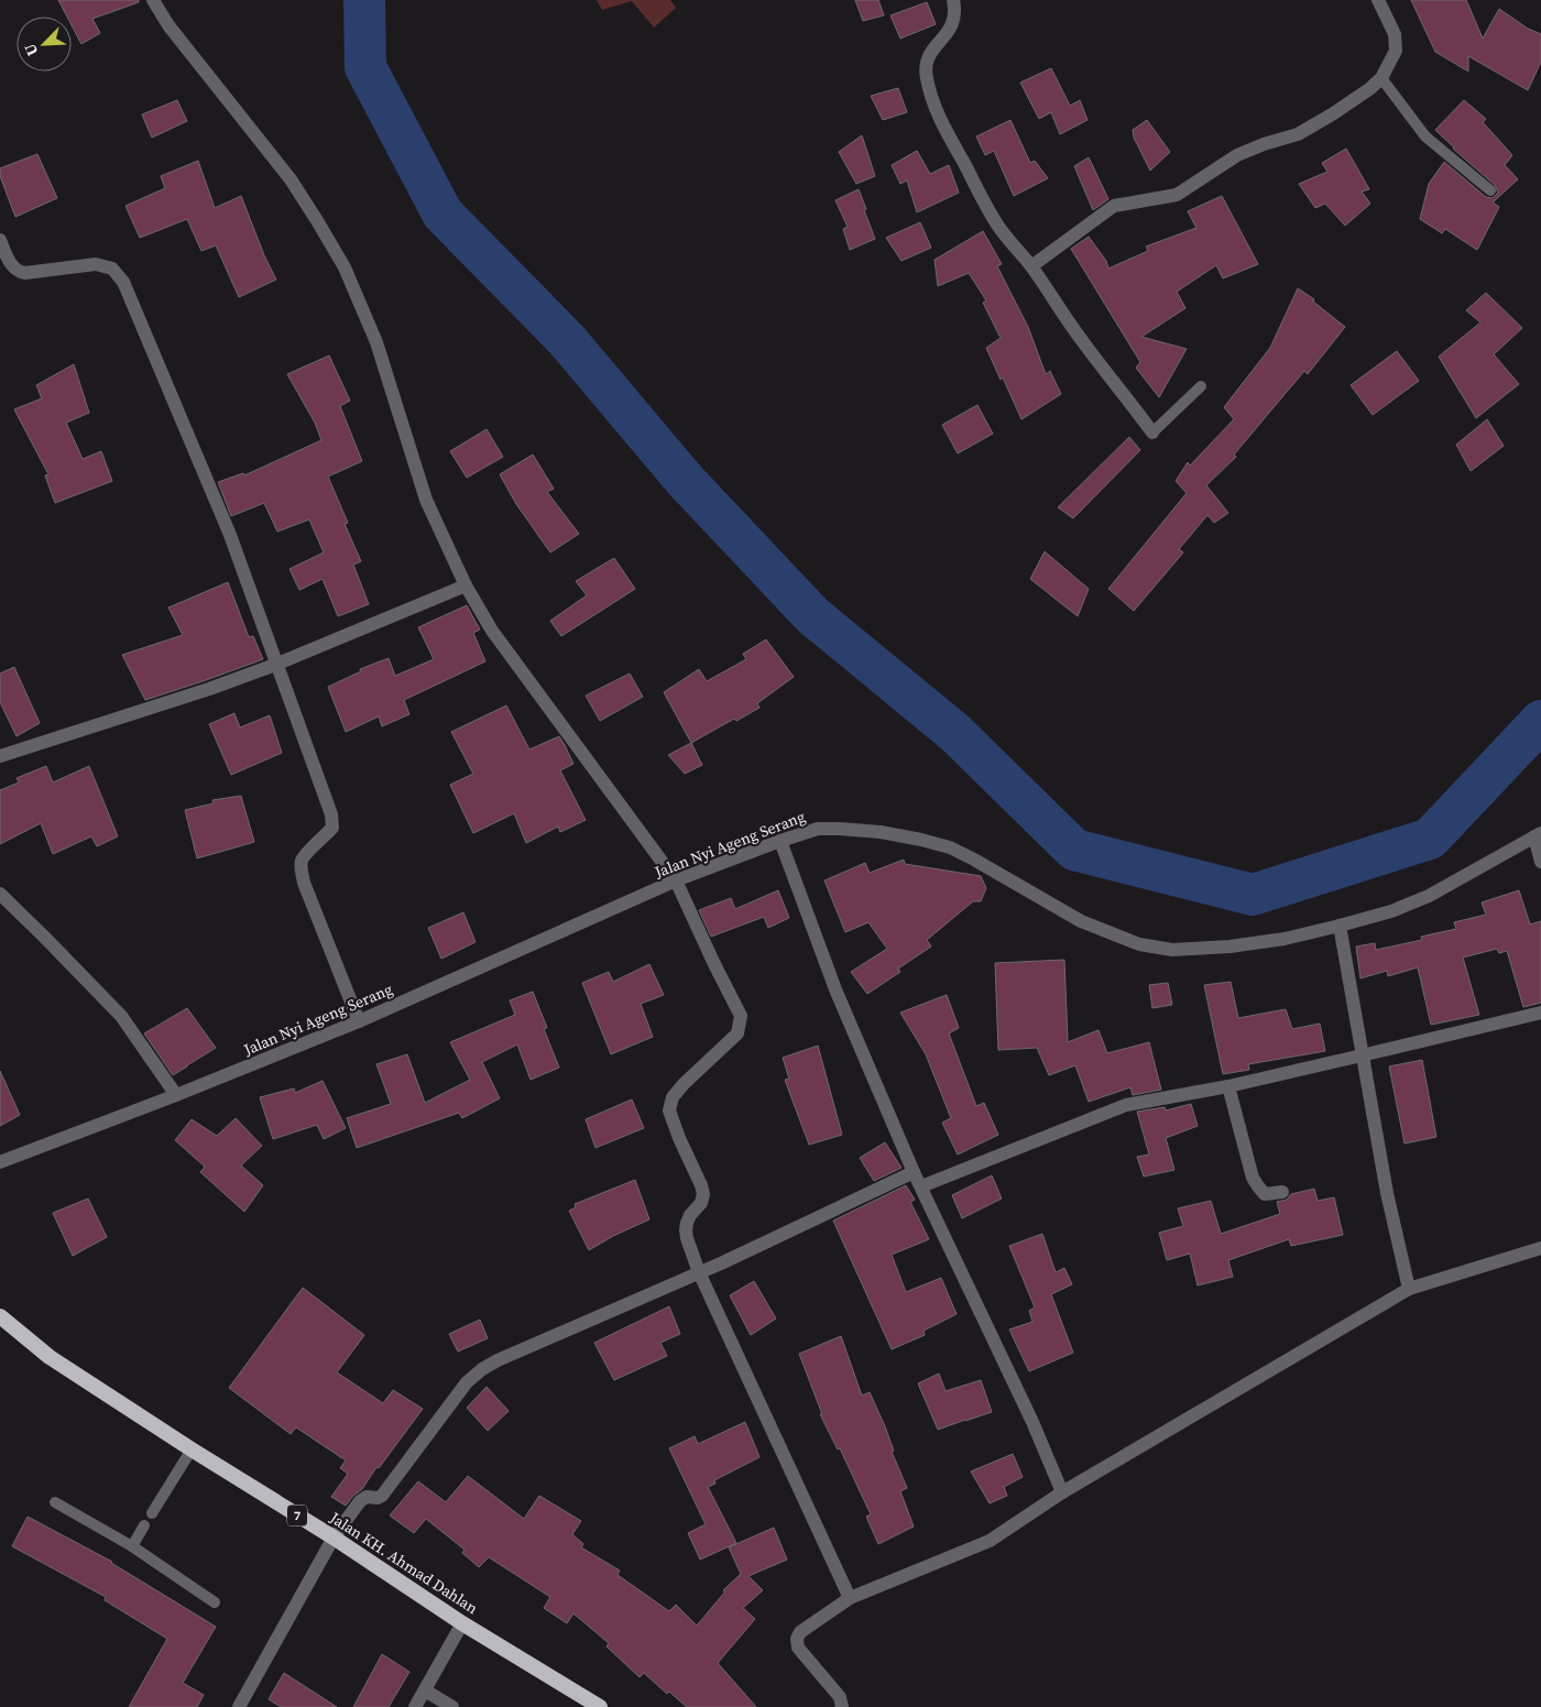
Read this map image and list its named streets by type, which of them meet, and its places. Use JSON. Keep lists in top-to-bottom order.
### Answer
{
  "streets": {
    "highway": ["7", "Jalan KH. Ahmad Dahlan"],
    "street": ["Jalan Nyi Ageng Serang"]
  },
  "north": "bottom left"
}
